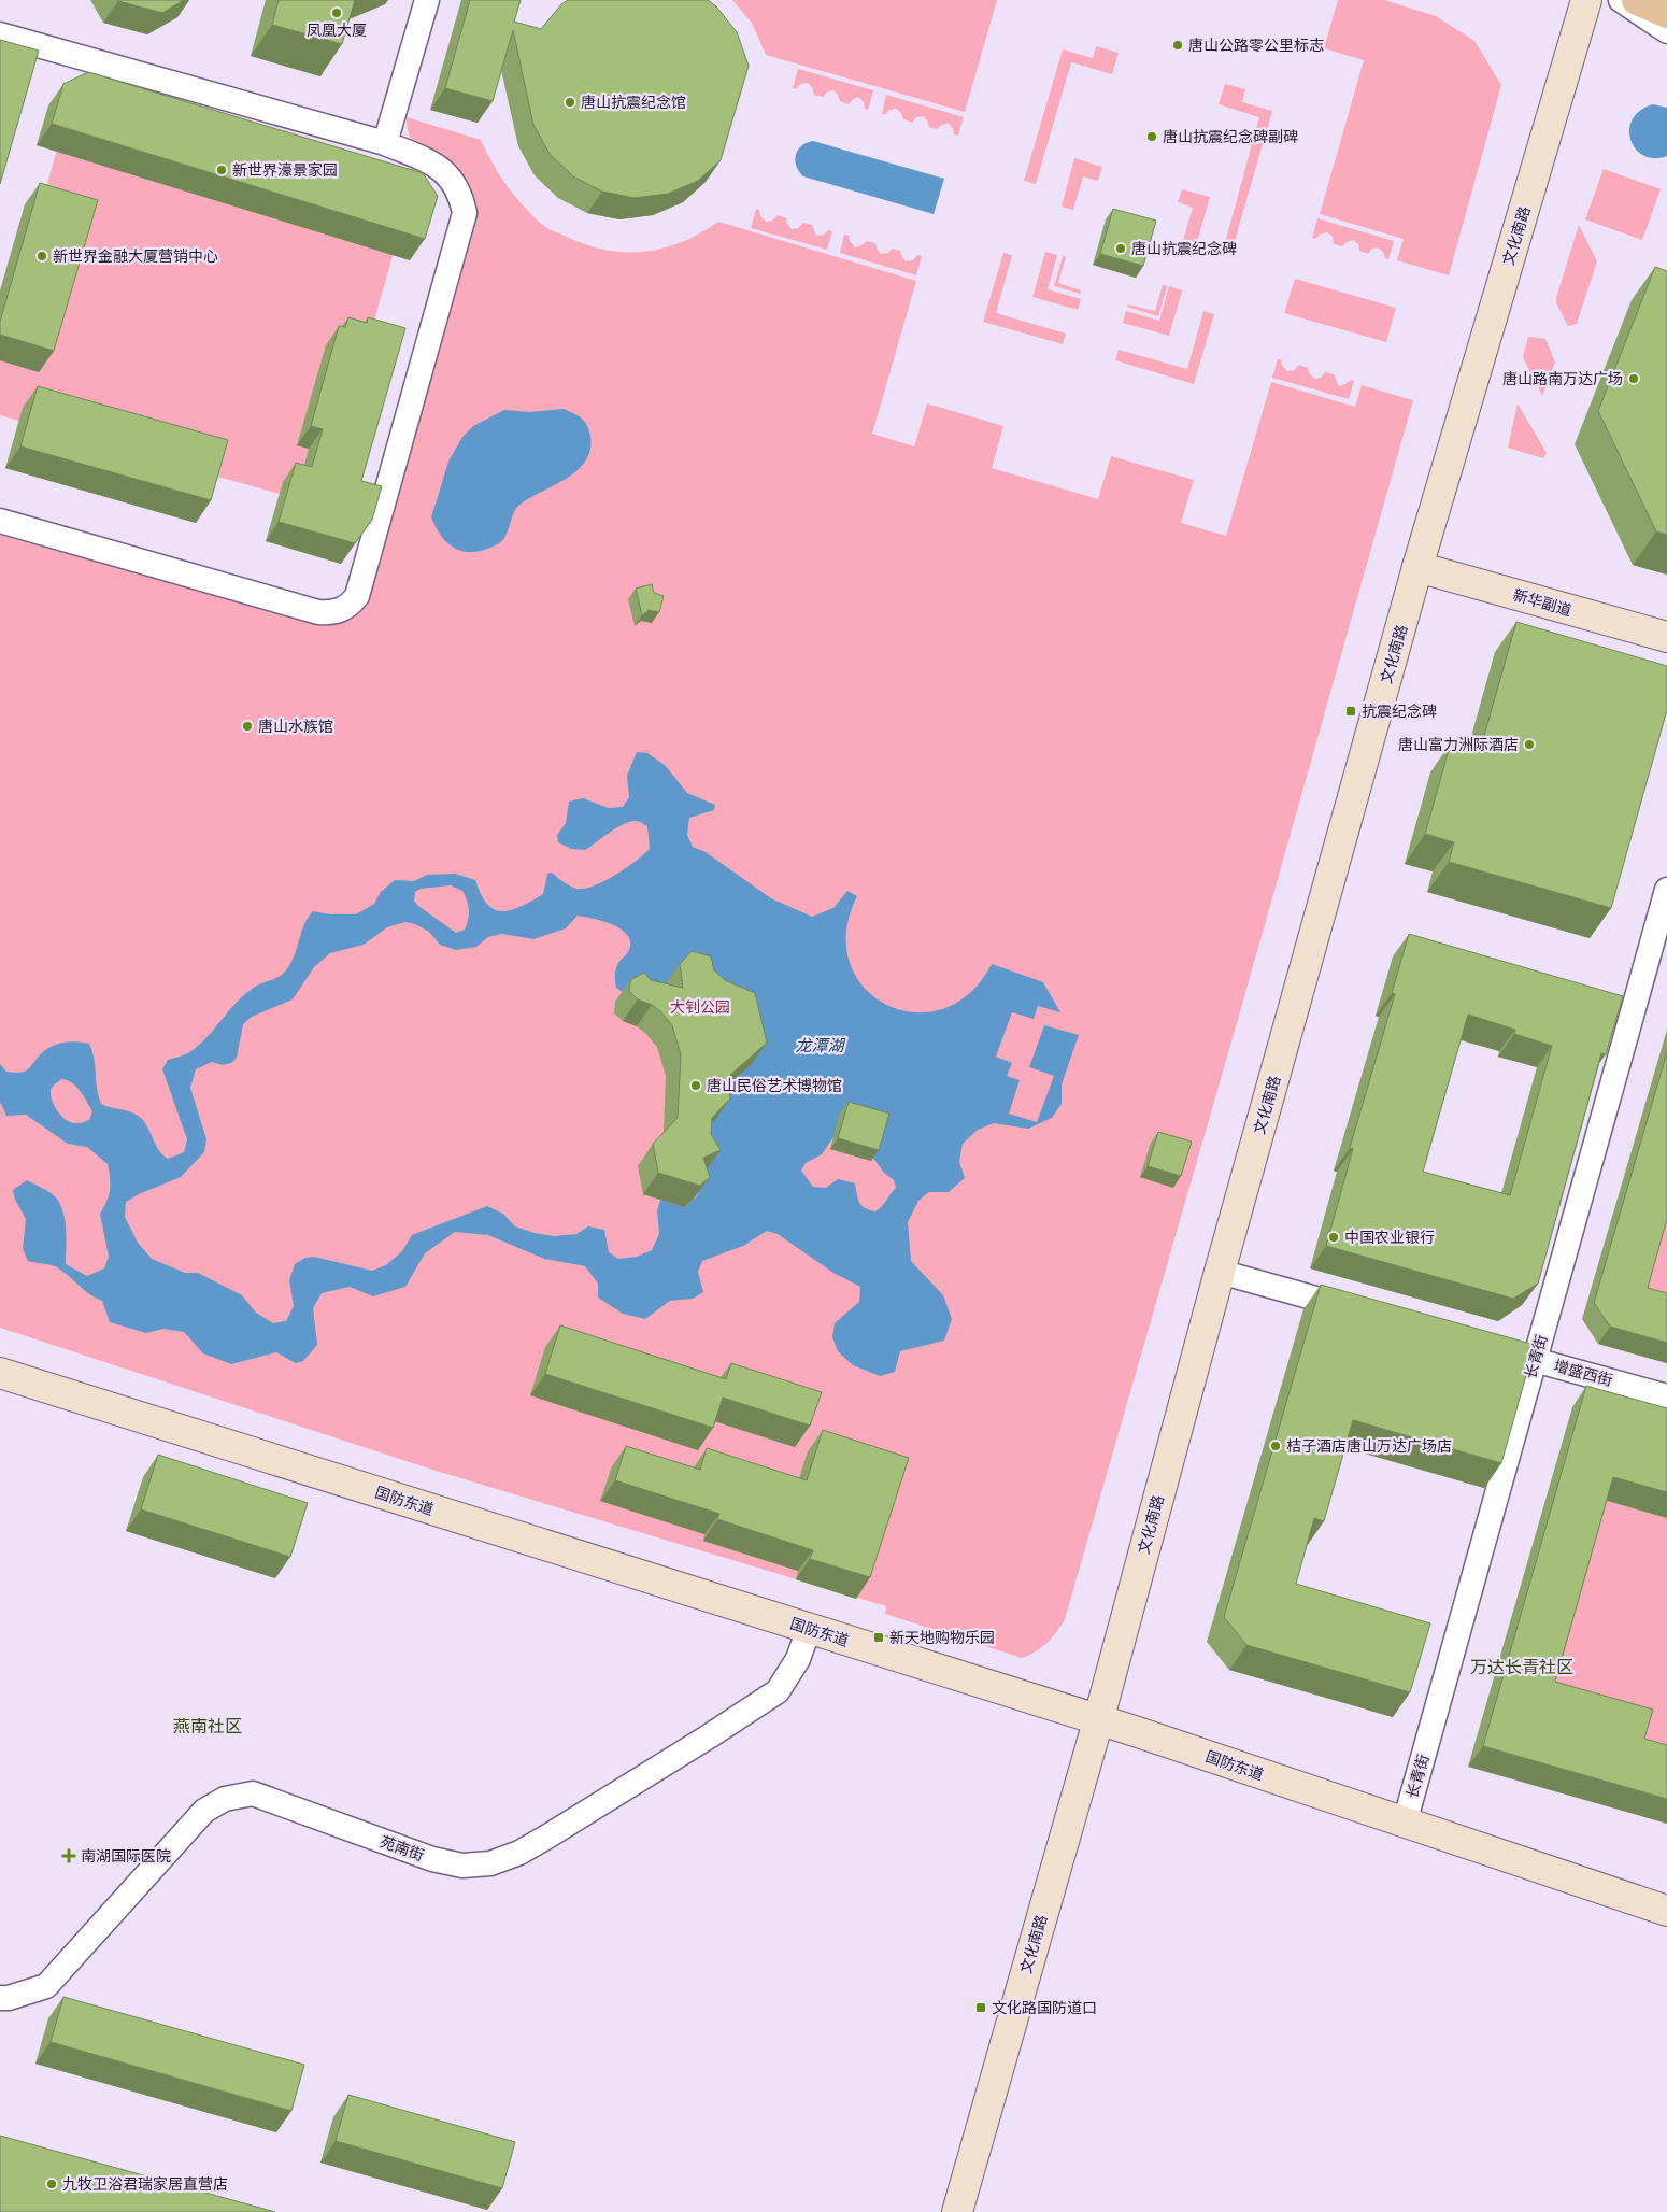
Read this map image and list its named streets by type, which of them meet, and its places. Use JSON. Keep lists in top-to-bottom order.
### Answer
{
  "streets": {
    "street": [
      "文化南路",
      "新华副道",
      "长青街",
      "增盛西街",
      "国防东道",
      "苑南街"
    ]
  },
  "crossings": [
    ["文化南路", "新华副道"],
    ["文化南路", "国防东道"],
    ["长青街", "增盛西街"],
    ["长青街", "国防东道"],
    ["国防东道", "苑南街"]
  ],
  "districts": ["万达长青社区", "燕南社区"],
  "water": ["龙潭湖"],
  "parks": ["大钊公园"],
  "places": {
    "other": [
      "凤凰大厦",
      "唐山公路零公里标志",
      "唐山抗震纪念馆",
      "唐山抗震纪念碑副碑",
      "新世界濠景家园",
      "唐山抗震纪念碑",
      "新世界金融大厦营销中心",
      "唐山路南万达广场",
      "唐山水族馆",
      "唐山富力洲际酒店",
      "唐山民俗艺术博物馆",
      "中国农业银行",
      "桔子酒店唐山万达广场店",
      "九牧卫浴君瑞家居直营店"
    ],
    "transit": ["抗震纪念碑", "新天地购物乐园", "文化路国防道口"],
    "health": ["南湖国际医院"]
  }
}
